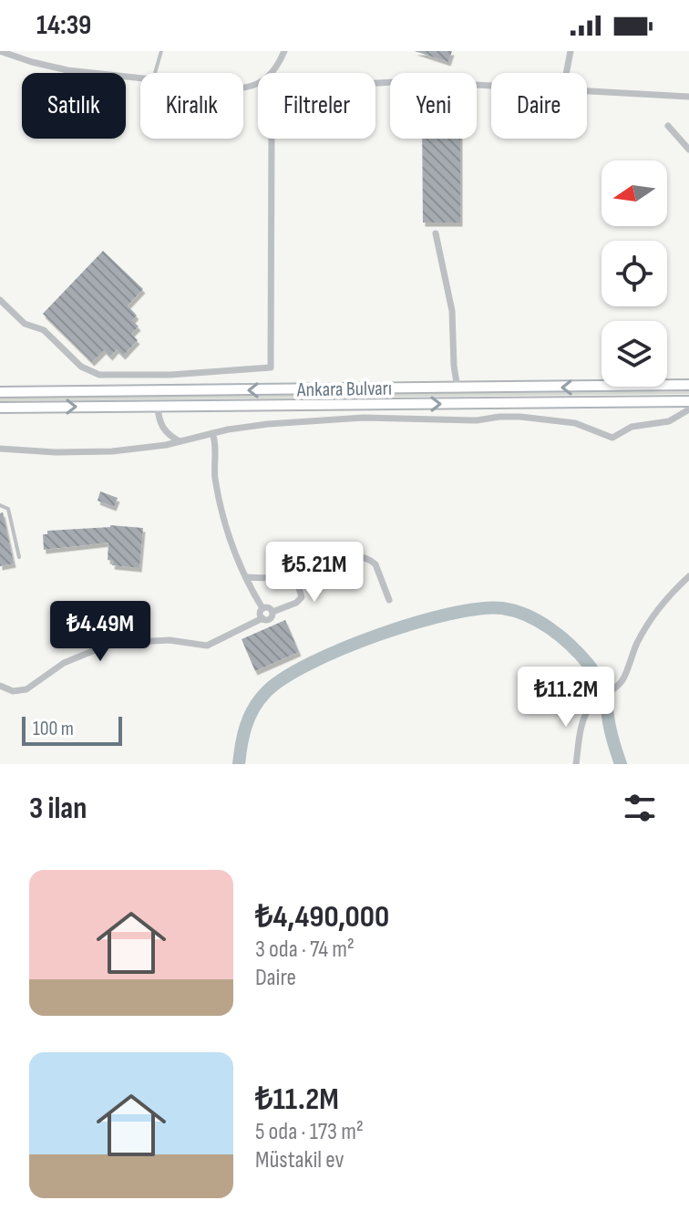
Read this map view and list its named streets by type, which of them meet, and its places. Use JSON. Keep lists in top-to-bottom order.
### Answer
{
  "streets": {
    "main road": ["Ankara Bulvarı"]
  },
  "scale_bar": "100 m",
  "north": "left",
  "page": {
    "status": "14:39",
    "chip": [
      "Satılık",
      "Kiralık",
      "Filtreler",
      "Yeni",
      "Daire"
    ],
    "price": ["₺5.21M", "₺4.49M", "₺11.2M"],
    "scale": "100 m",
    "heading": "3 ilan",
    "list": [
      {
        "name": "₺4,490,000",
        "note": "3 oda · 74 m² · Daire"
      },
      {
        "name": "₺11.2M",
        "note": "5 oda · 173 m² · Müstakil ev"
      }
    ]
  }
}
